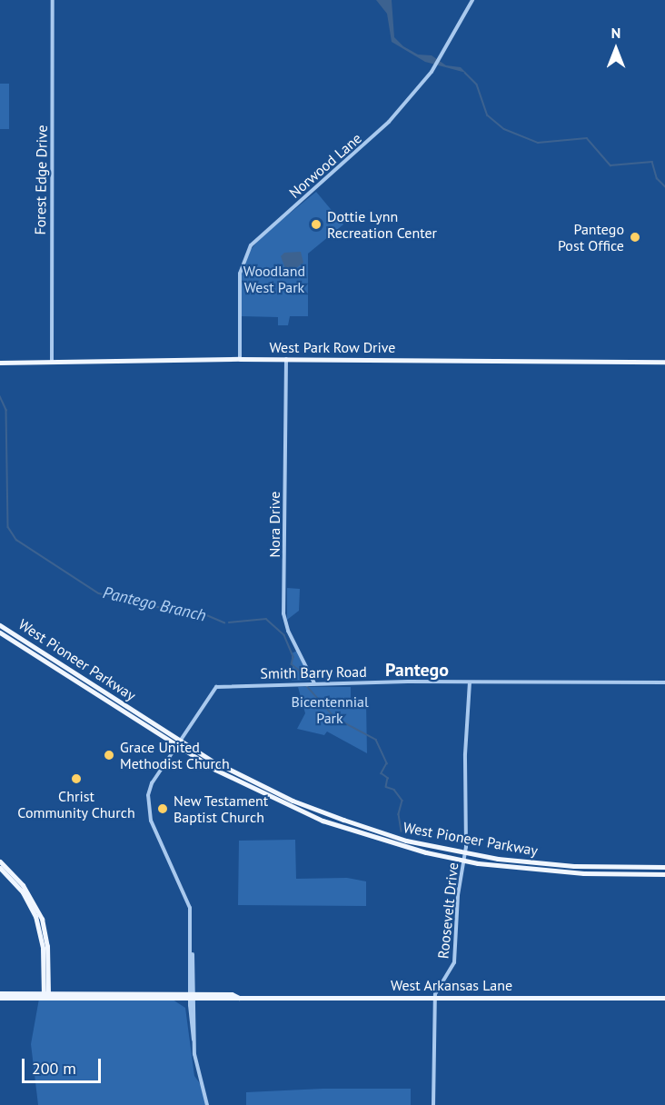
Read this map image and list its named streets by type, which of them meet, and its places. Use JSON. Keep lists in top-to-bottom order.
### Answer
{
  "streets": {
    "main road": ["West Park Row Drive", "West Pioneer Parkway", "West Arkansas Lane"],
    "street": [
      "Norwood Lane",
      "Forest Edge Drive",
      "Nora Drive",
      "Smith Barry Road",
      "Roosevelt Drive"
    ]
  },
  "crossings": [
    ["Norwood Lane", "West Park Row Drive"],
    ["Forest Edge Drive", "West Park Row Drive"],
    ["West Park Row Drive", "Nora Drive"],
    ["Nora Drive", "Smith Barry Road"],
    ["West Pioneer Parkway", "Smith Barry Road"],
    ["West Pioneer Parkway", "Roosevelt Drive"],
    ["Smith Barry Road", "Roosevelt Drive"],
    ["Smith Barry Road", "West Arkansas Lane"],
    ["Roosevelt Drive", "West Arkansas Lane"]
  ],
  "districts": ["Pantego"],
  "water": ["Pantego Branch"],
  "parks": ["Woodland West Park", "Bicentennial Park"],
  "places": [
    "Dottie Lynn Recreation Center",
    "Pantego Post Office",
    "Grace United Methodist Church",
    "Christ Community Church",
    "New Testament Baptist Church"
  ],
  "scale_bar": "200 m",
  "north": "top"
}
